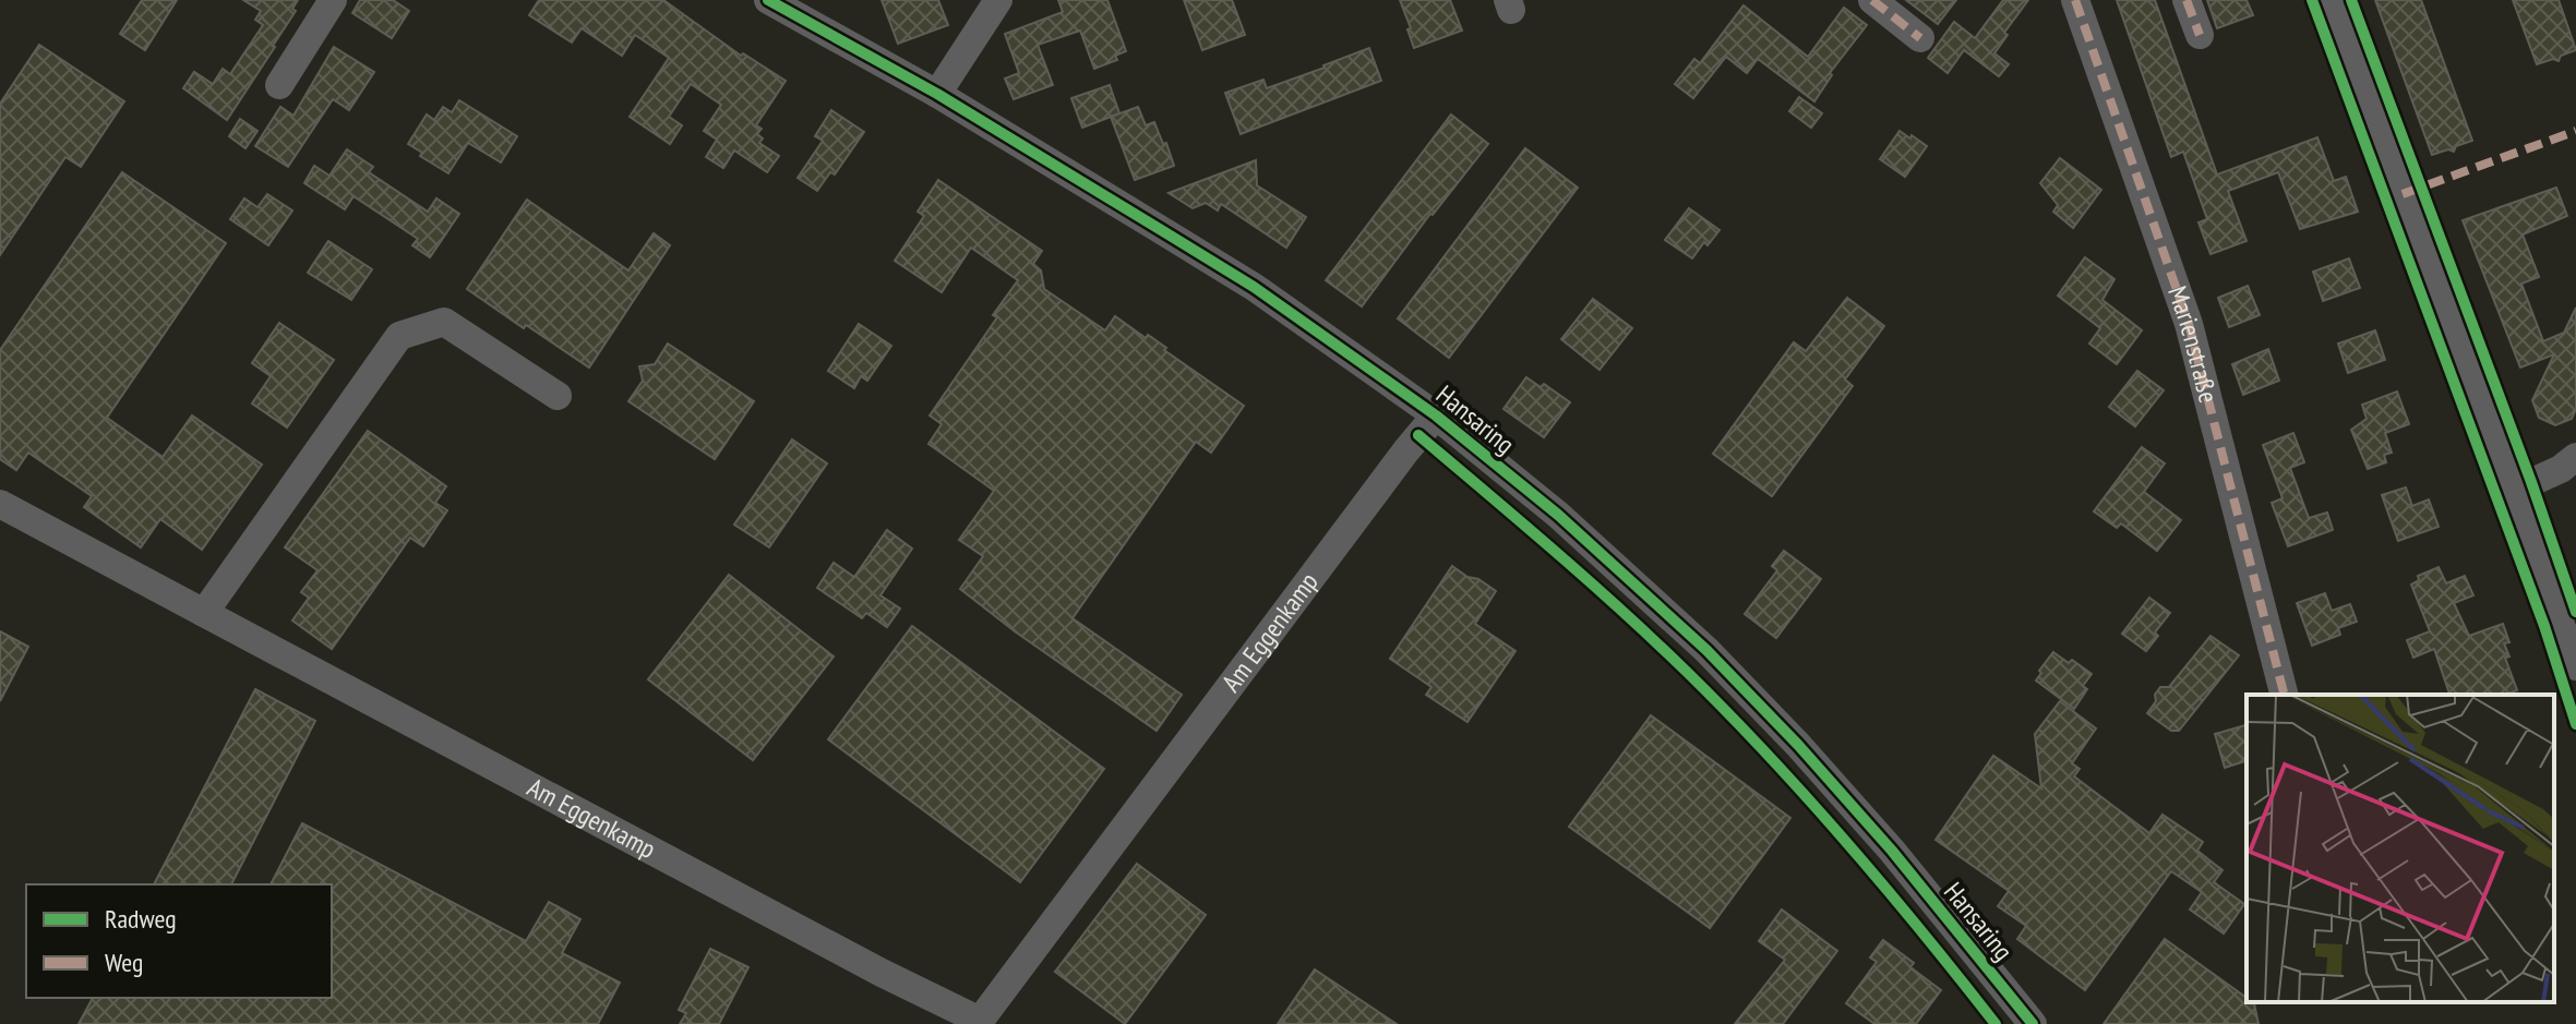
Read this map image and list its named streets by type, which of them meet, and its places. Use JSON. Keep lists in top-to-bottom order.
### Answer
{
  "streets": {
    "street": ["Marienstraße", "Hansaring", "Am Eggenkamp"]
  },
  "crossings": [
    ["Hansaring", "Am Eggenkamp"]
  ],
  "legend": ["Radweg", "Weg"]
}
